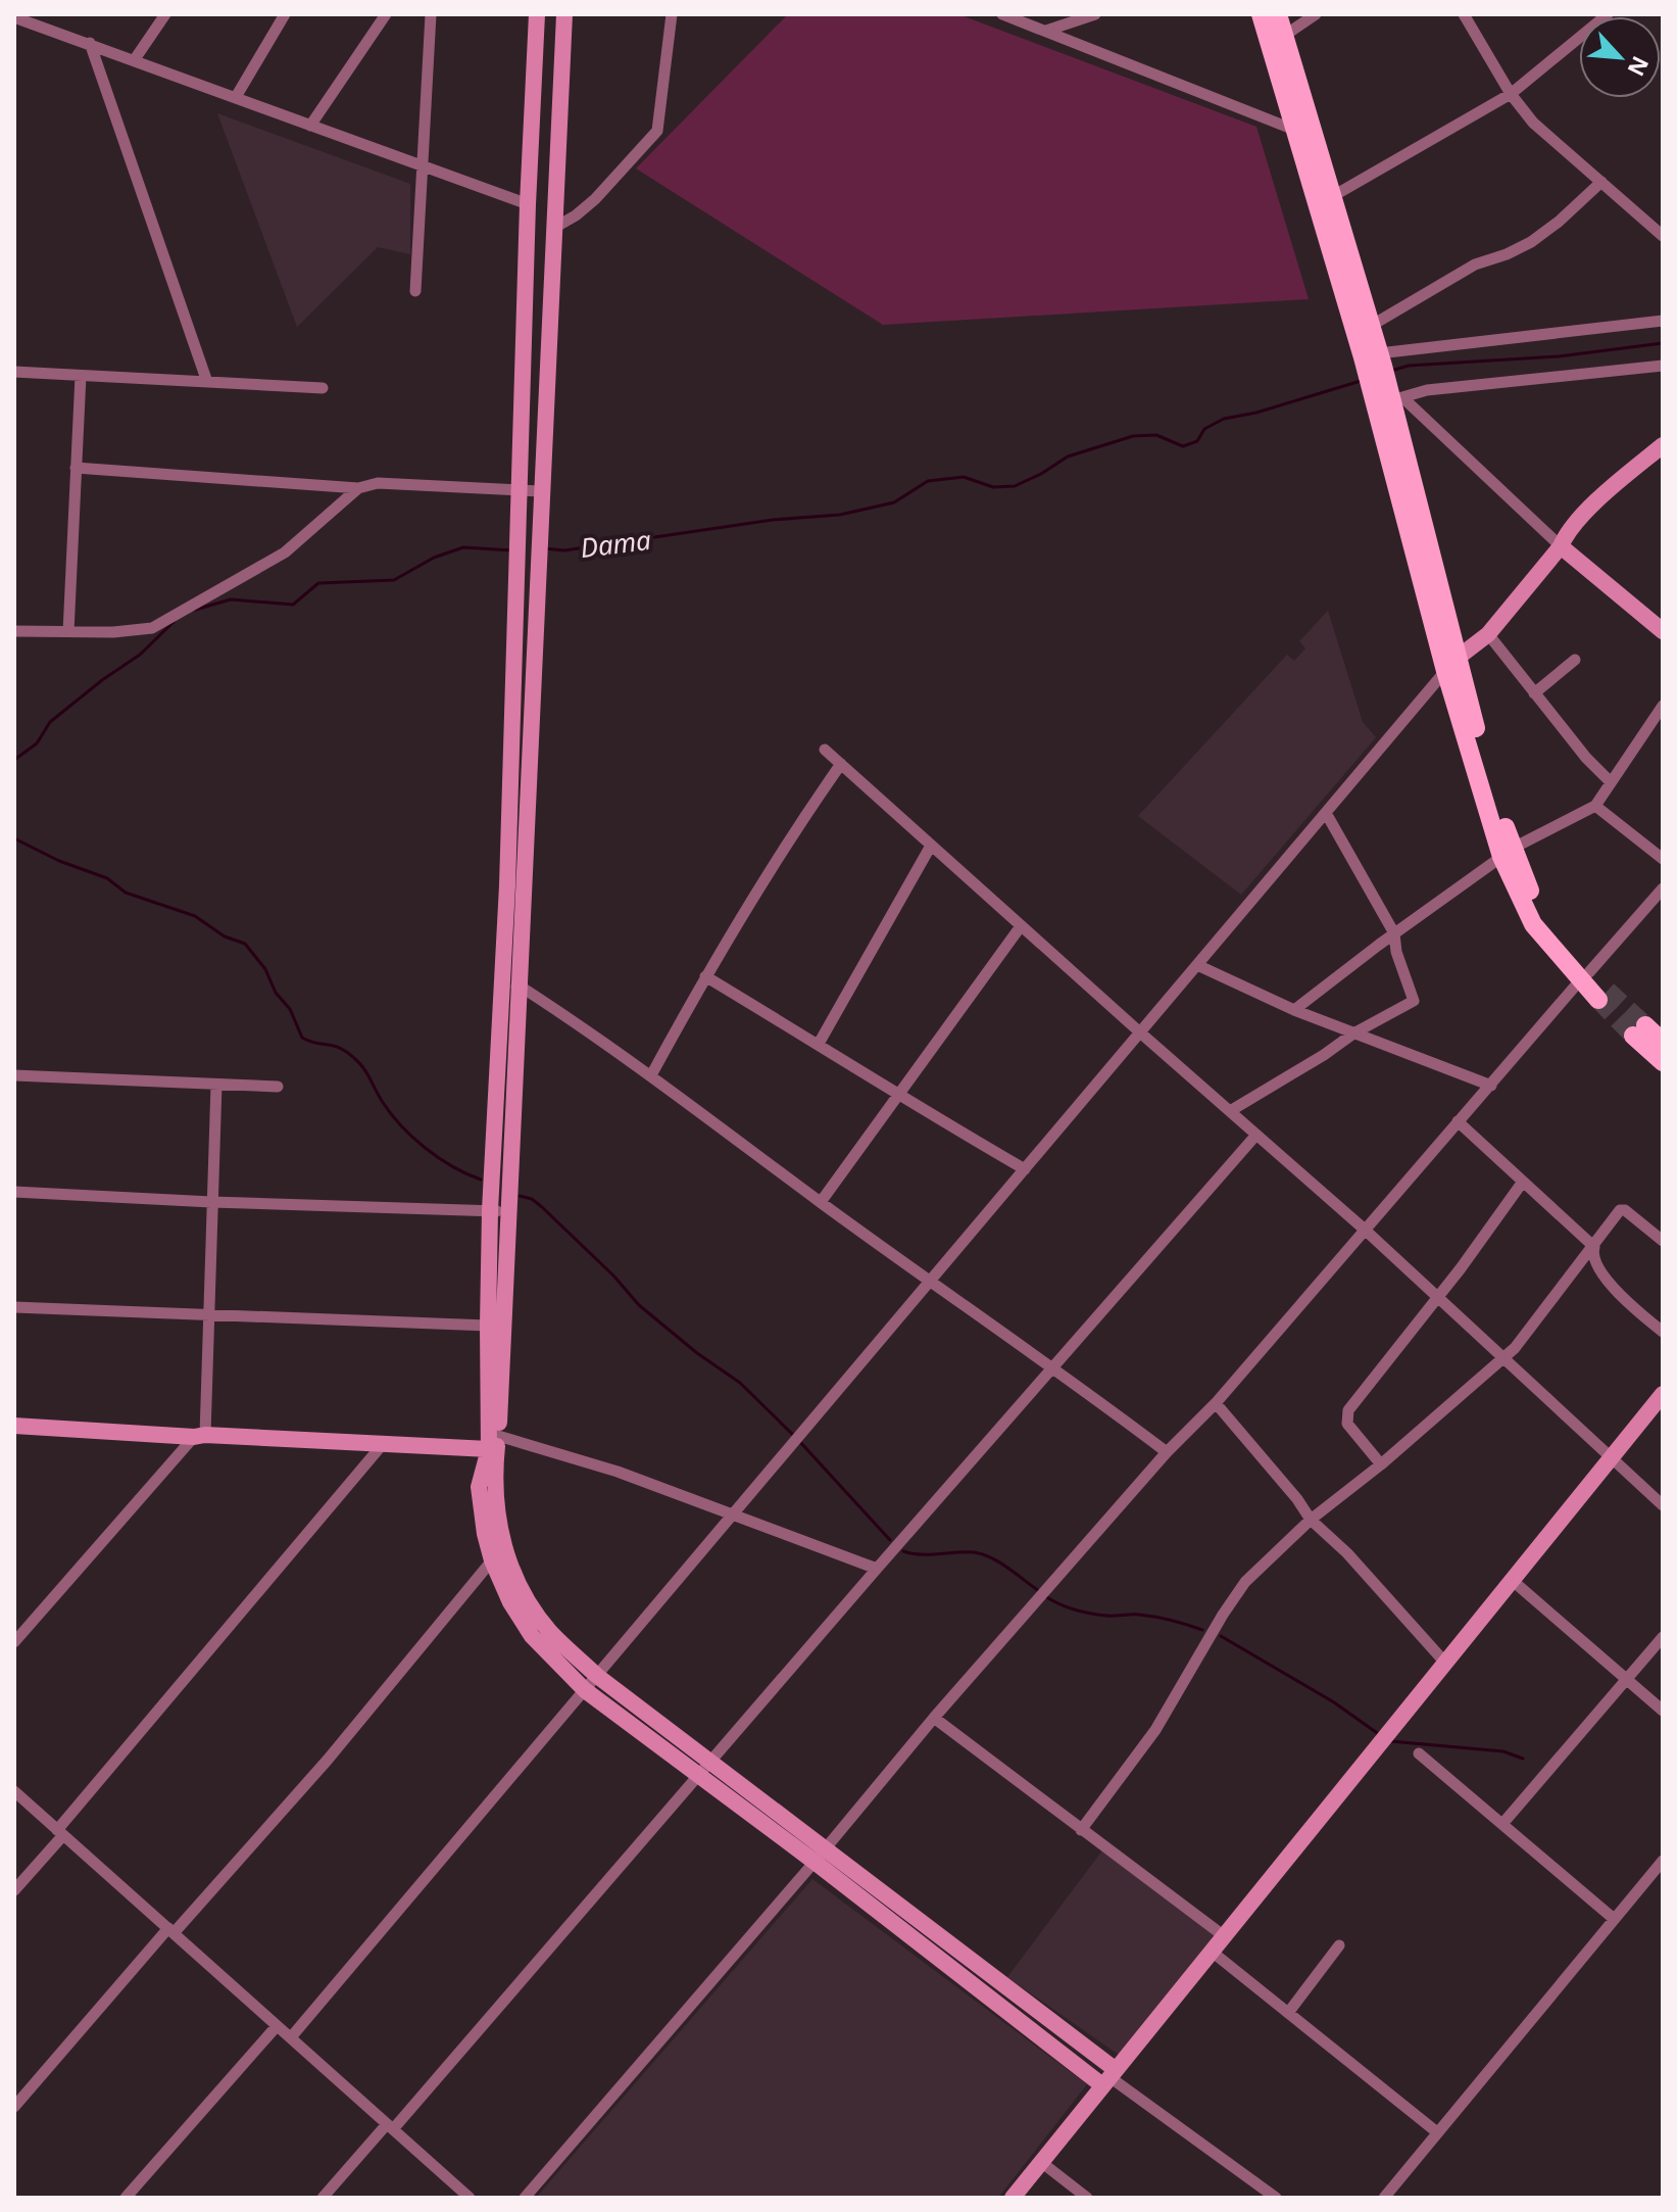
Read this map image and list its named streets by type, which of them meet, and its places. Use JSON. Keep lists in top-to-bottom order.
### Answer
{
  "water": ["Dama"],
  "north": "bottom right"
}
